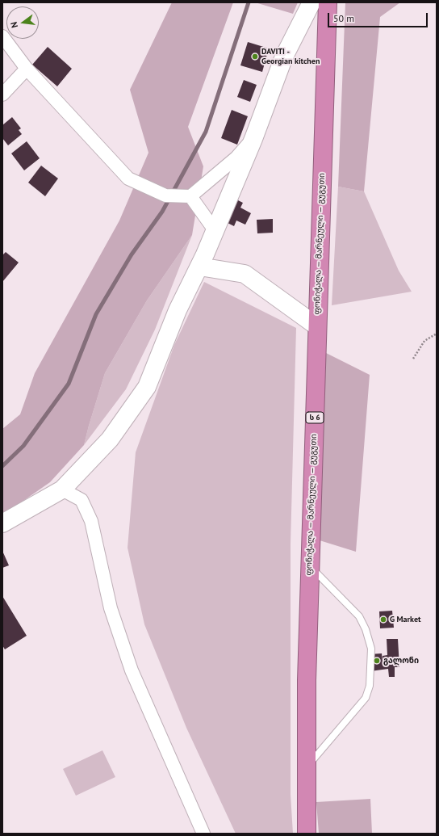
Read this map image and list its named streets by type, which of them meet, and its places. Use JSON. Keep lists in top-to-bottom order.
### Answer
{
  "streets": {
    "highway": ["ფონიჭალა — მარნეული — გუგუთი", "ს 6"]
  },
  "places": ["DAVITI - Georgian kitchen", "G Market", "გალონი"],
  "scale_bar": "50 m",
  "north": "left"
}
